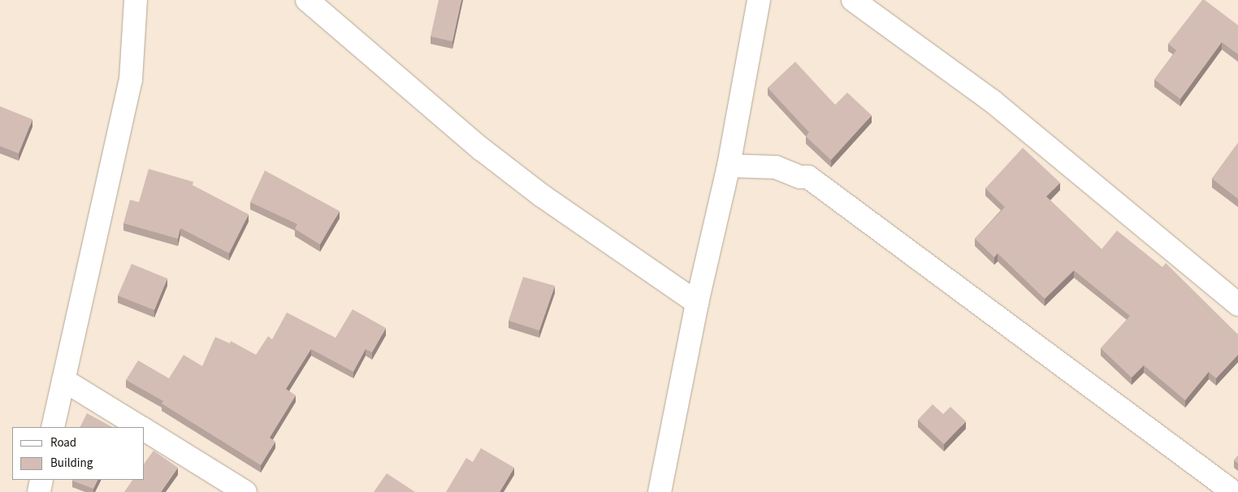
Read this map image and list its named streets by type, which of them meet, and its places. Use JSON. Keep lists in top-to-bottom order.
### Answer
{
  "legend": ["Road", "Building"]
}
